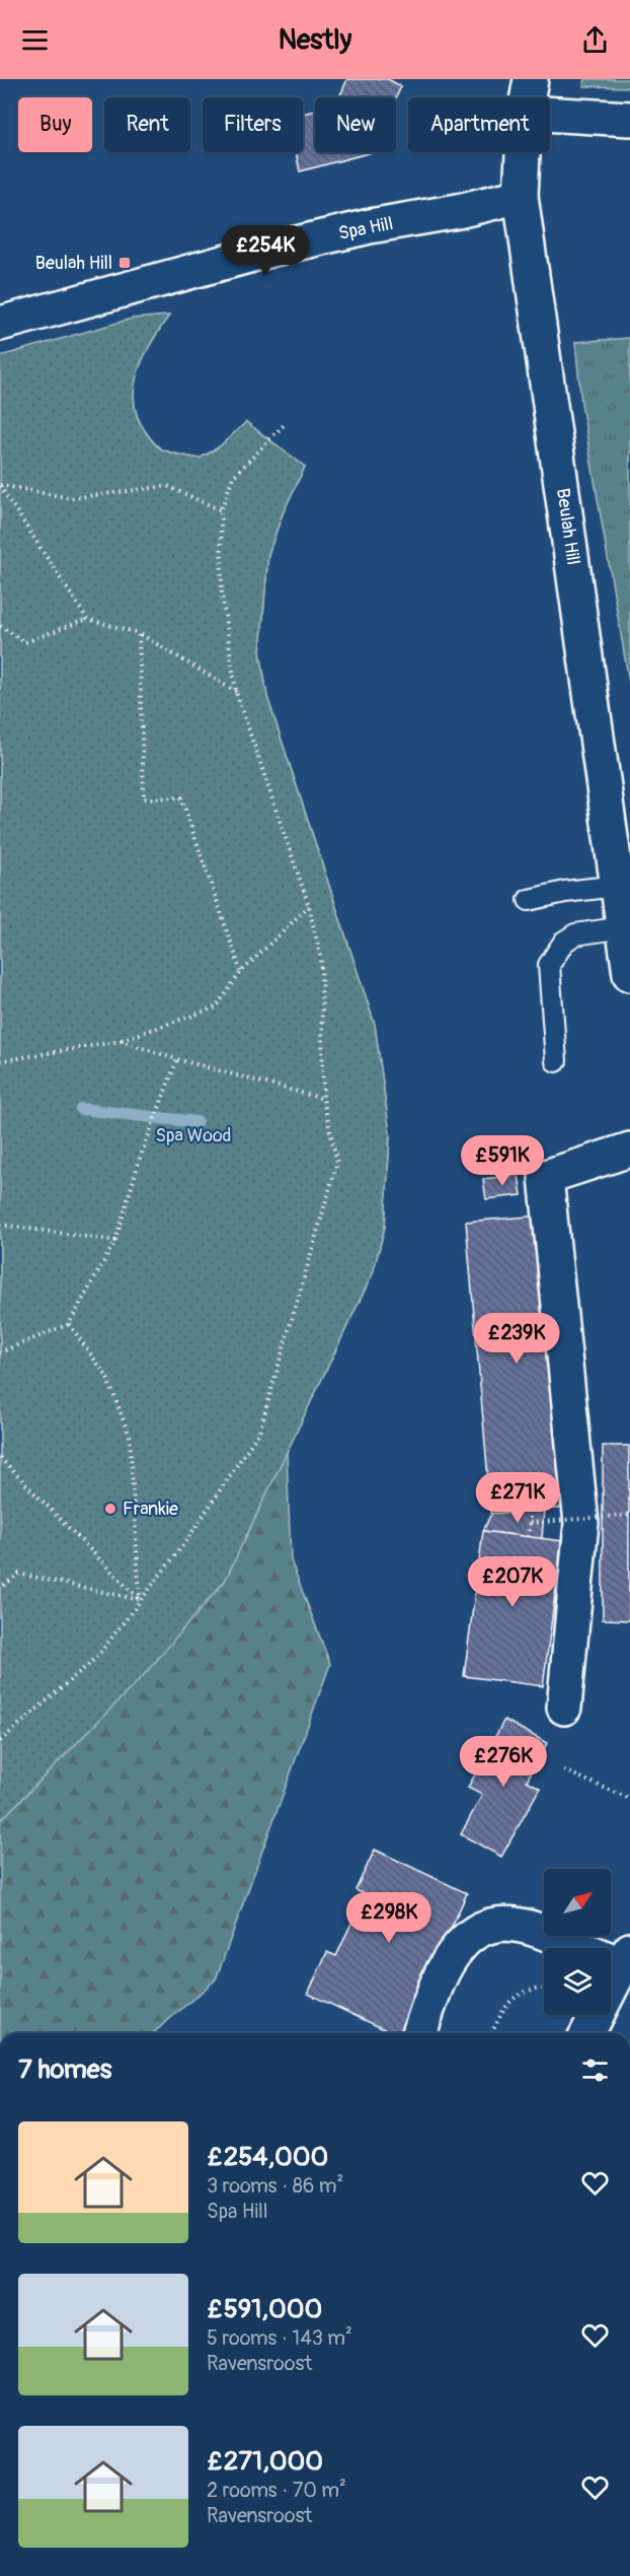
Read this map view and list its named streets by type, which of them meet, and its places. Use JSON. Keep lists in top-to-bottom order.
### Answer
{
  "streets": {
    "street": ["Spa Hill", "Beulah Hill"]
  },
  "crossings": [
    ["Spa Hill", "Beulah Hill"]
  ],
  "parks": ["Spa Wood"],
  "places": {
    "transit": ["Beulah Hill"],
    "other": ["Frankie"]
  },
  "north": "top right",
  "page": {
    "header": "Nestly",
    "chip": [
      "Buy",
      "Rent",
      "Filters",
      "New",
      "Apartment"
    ],
    "price": [
      "£254K",
      "£591K",
      "£239K",
      "£271K",
      "£207K",
      "£276K",
      "£298K"
    ],
    "heading": "7 homes",
    "list": [
      {
        "name": "£254,000",
        "note": "3 rooms · 86 m² · Spa Hill"
      },
      {
        "name": "£591,000",
        "note": "5 rooms · 143 m² · Ravensroost"
      },
      {
        "name": "£271,000",
        "note": "2 rooms · 70 m² · Ravensroost"
      }
    ]
  }
}
